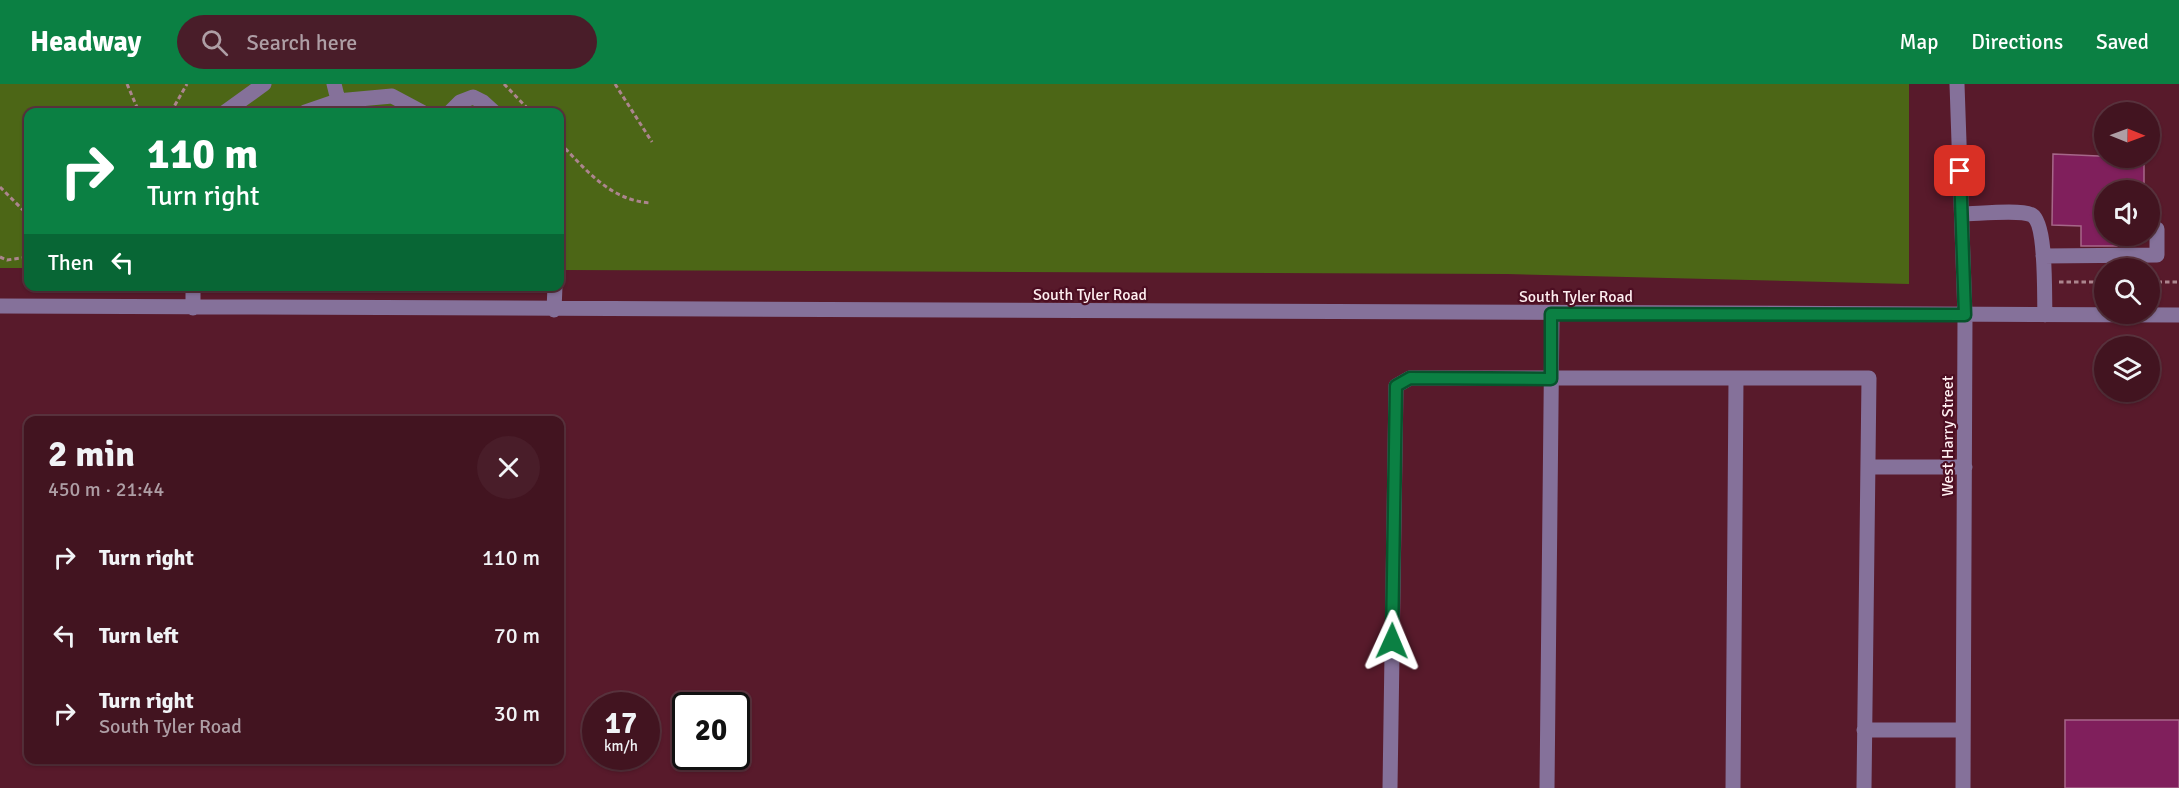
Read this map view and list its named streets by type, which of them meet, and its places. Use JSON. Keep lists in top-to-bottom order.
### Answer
{
  "streets": {
    "street": ["South Tyler Road", "West Harry Street"]
  },
  "crossings": [
    ["South Tyler Road", "West Harry Street"]
  ],
  "north": "right",
  "page": {
    "header": "Headway",
    "search": "Search here",
    "nav": ["Map", "Directions", "Saved"],
    "turn": ["110 m", "Turn right"],
    "then": "Then",
    "heading": ["2 min", "450 m · 21:44"],
    "list": [
      {
        "name": "Turn right",
        "value": "110 m"
      },
      {
        "name": "Turn left",
        "value": "70 m"
      },
      {
        "name": "Turn right",
        "note": "South Tyler Road",
        "value": "30 m"
      }
    ],
    "speed": "17 km/h",
    "limit": "20"
  }
}
